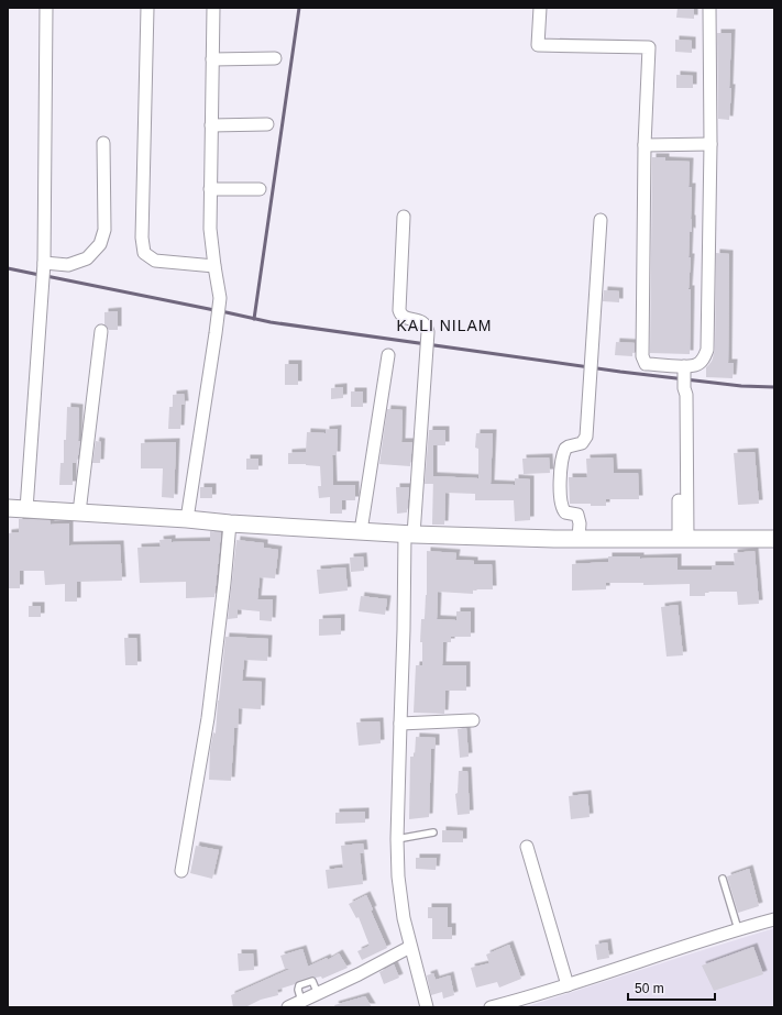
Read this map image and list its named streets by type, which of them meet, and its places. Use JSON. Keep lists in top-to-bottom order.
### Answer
{
  "districts": ["KALI NILAM"],
  "scale_bar": "50 m"
}
